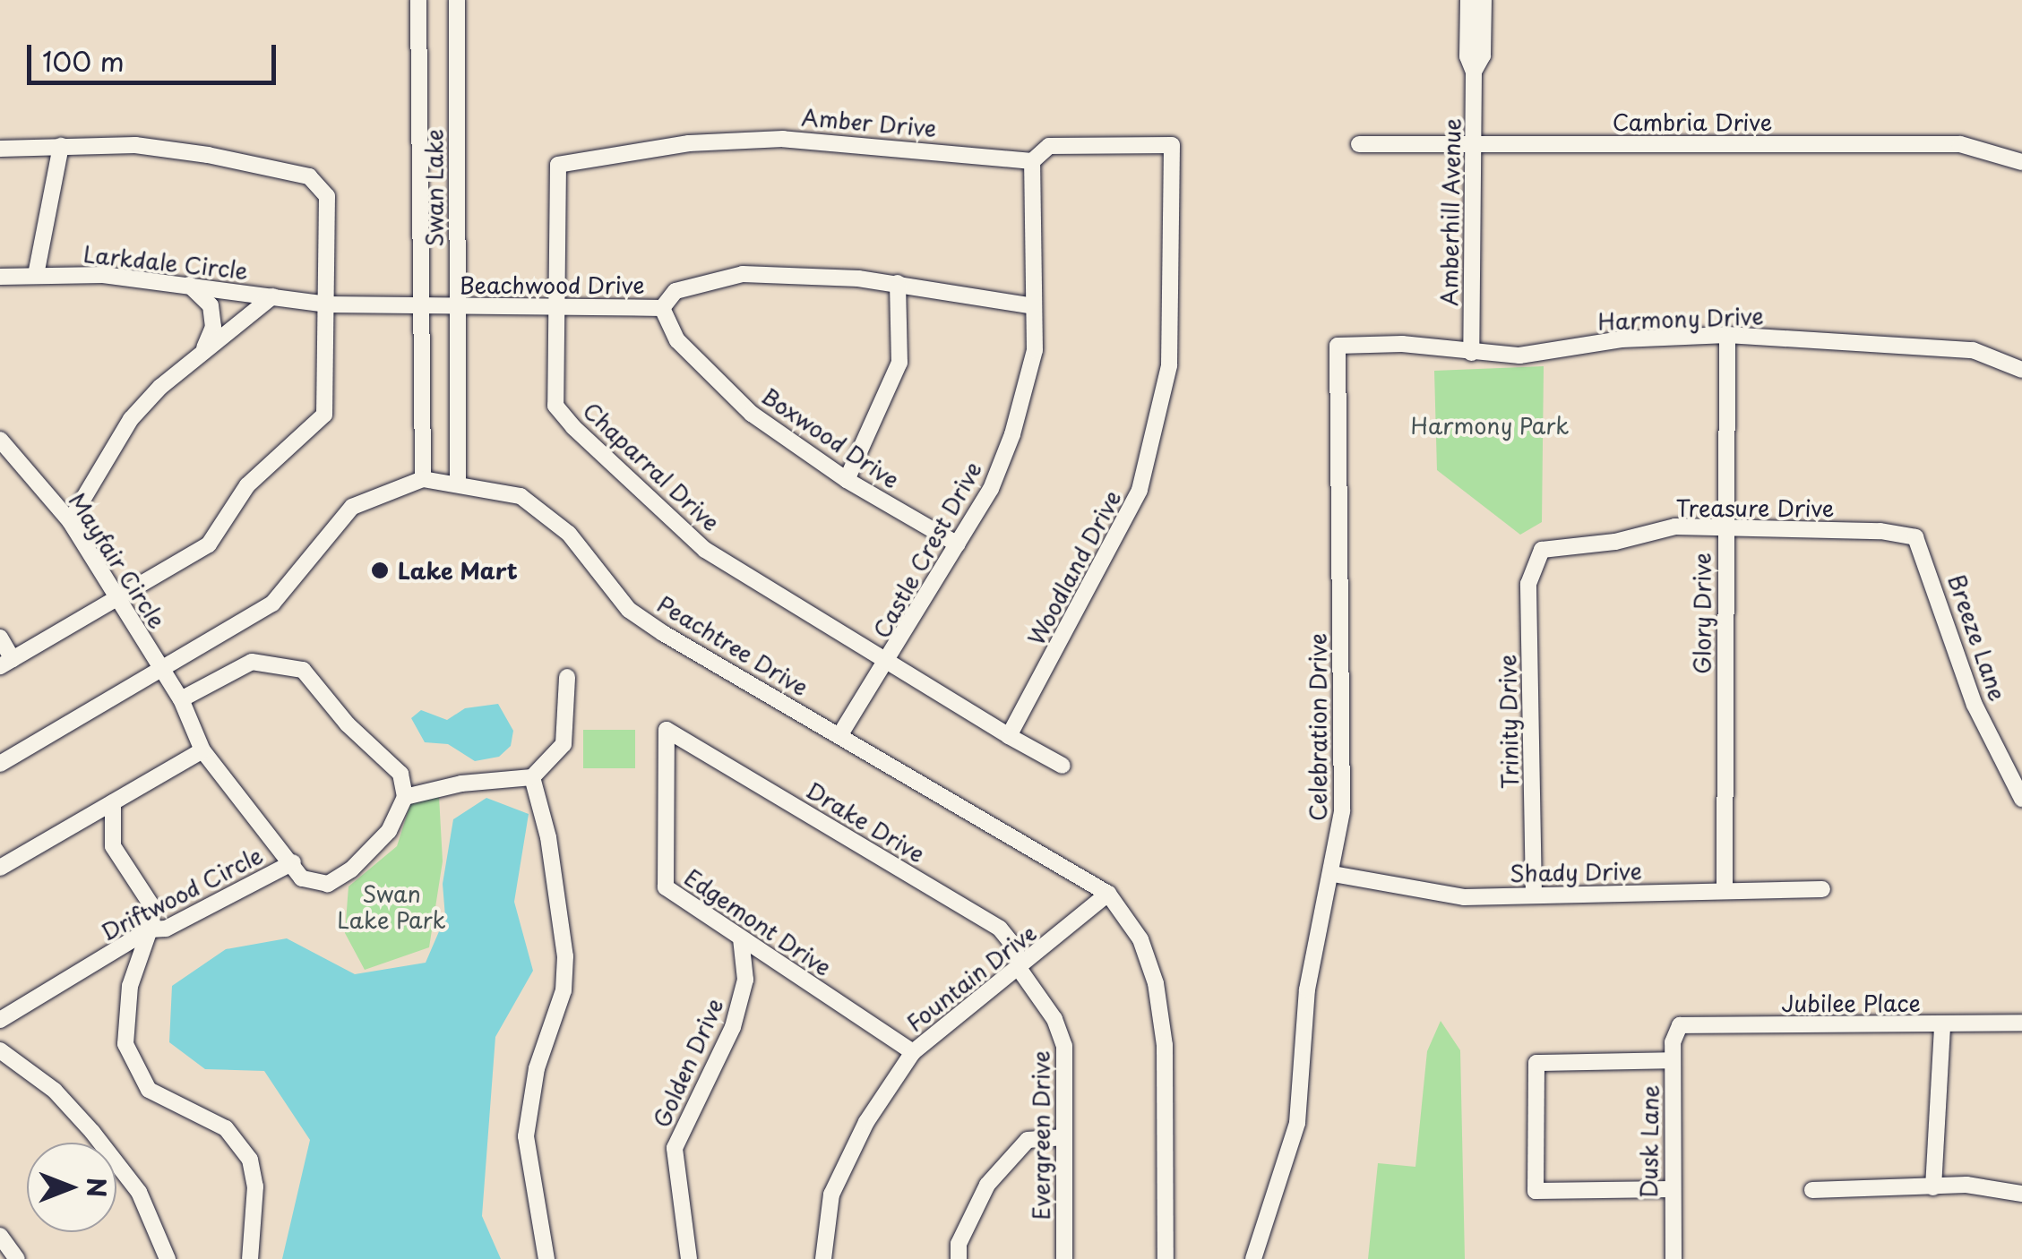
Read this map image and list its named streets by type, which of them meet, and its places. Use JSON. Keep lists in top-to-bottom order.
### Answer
{
  "streets": {
    "street": [
      "Cambria Drive",
      "Amber Drive",
      "Swan Lake",
      "Amberhill Avenue",
      "Larkdale Circle",
      "Beachwood Drive",
      "Harmony Drive",
      "Boxwood Drive",
      "Chaparral Drive",
      "Treasure Drive",
      "Castle Crest Drive",
      "Mayfair Circle",
      "Woodland Drive",
      "Glory Drive",
      "Breeze Lane",
      "Peachtree Drive",
      "Trinity Drive",
      "Celebration Drive",
      "Drake Drive",
      "Shady Drive",
      "Driftwood Circle",
      "Edgemont Drive",
      "Fountain Drive",
      "Jubilee Place",
      "Golden Drive",
      "Evergreen Drive",
      "Dusk Lane"
    ]
  },
  "crossings": [
    ["Cambria Drive", "Amberhill Avenue"],
    ["Amber Drive", "Chaparral Drive"],
    ["Amber Drive", "Castle Crest Drive"],
    ["Amber Drive", "Woodland Drive"],
    ["Swan Lake", "Beachwood Drive"],
    ["Swan Lake", "Peachtree Drive"],
    ["Amberhill Avenue", "Harmony Drive"],
    ["Larkdale Circle", "Beachwood Drive"],
    ["Beachwood Drive", "Boxwood Drive"],
    ["Beachwood Drive", "Chaparral Drive"],
    ["Beachwood Drive", "Castle Crest Drive"],
    ["Harmony Drive", "Glory Drive"],
    ["Harmony Drive", "Celebration Drive"],
    ["Boxwood Drive", "Castle Crest Drive"],
    ["Chaparral Drive", "Castle Crest Drive"],
    ["Chaparral Drive", "Woodland Drive"],
    ["Treasure Drive", "Glory Drive"],
    ["Treasure Drive", "Breeze Lane"],
    ["Treasure Drive", "Trinity Drive"],
    ["Castle Crest Drive", "Peachtree Drive"],
    ["Mayfair Circle", "Peachtree Drive"],
    ["Mayfair Circle", "Driftwood Circle"],
    ["Glory Drive", "Shady Drive"],
    ["Peachtree Drive", "Fountain Drive"],
    ["Trinity Drive", "Shady Drive"],
    ["Celebration Drive", "Shady Drive"],
    ["Drake Drive", "Edgemont Drive"],
    ["Drake Drive", "Fountain Drive"],
    ["Drake Drive", "Evergreen Drive"],
    ["Edgemont Drive", "Fountain Drive"],
    ["Edgemont Drive", "Golden Drive"],
    ["Fountain Drive", "Evergreen Drive"],
    ["Jubilee Place", "Dusk Lane"]
  ],
  "parks": ["Harmony Park", "Swan Lake Park"],
  "places": ["Lake Mart"],
  "scale_bar": "100 m",
  "north": "right"
}
